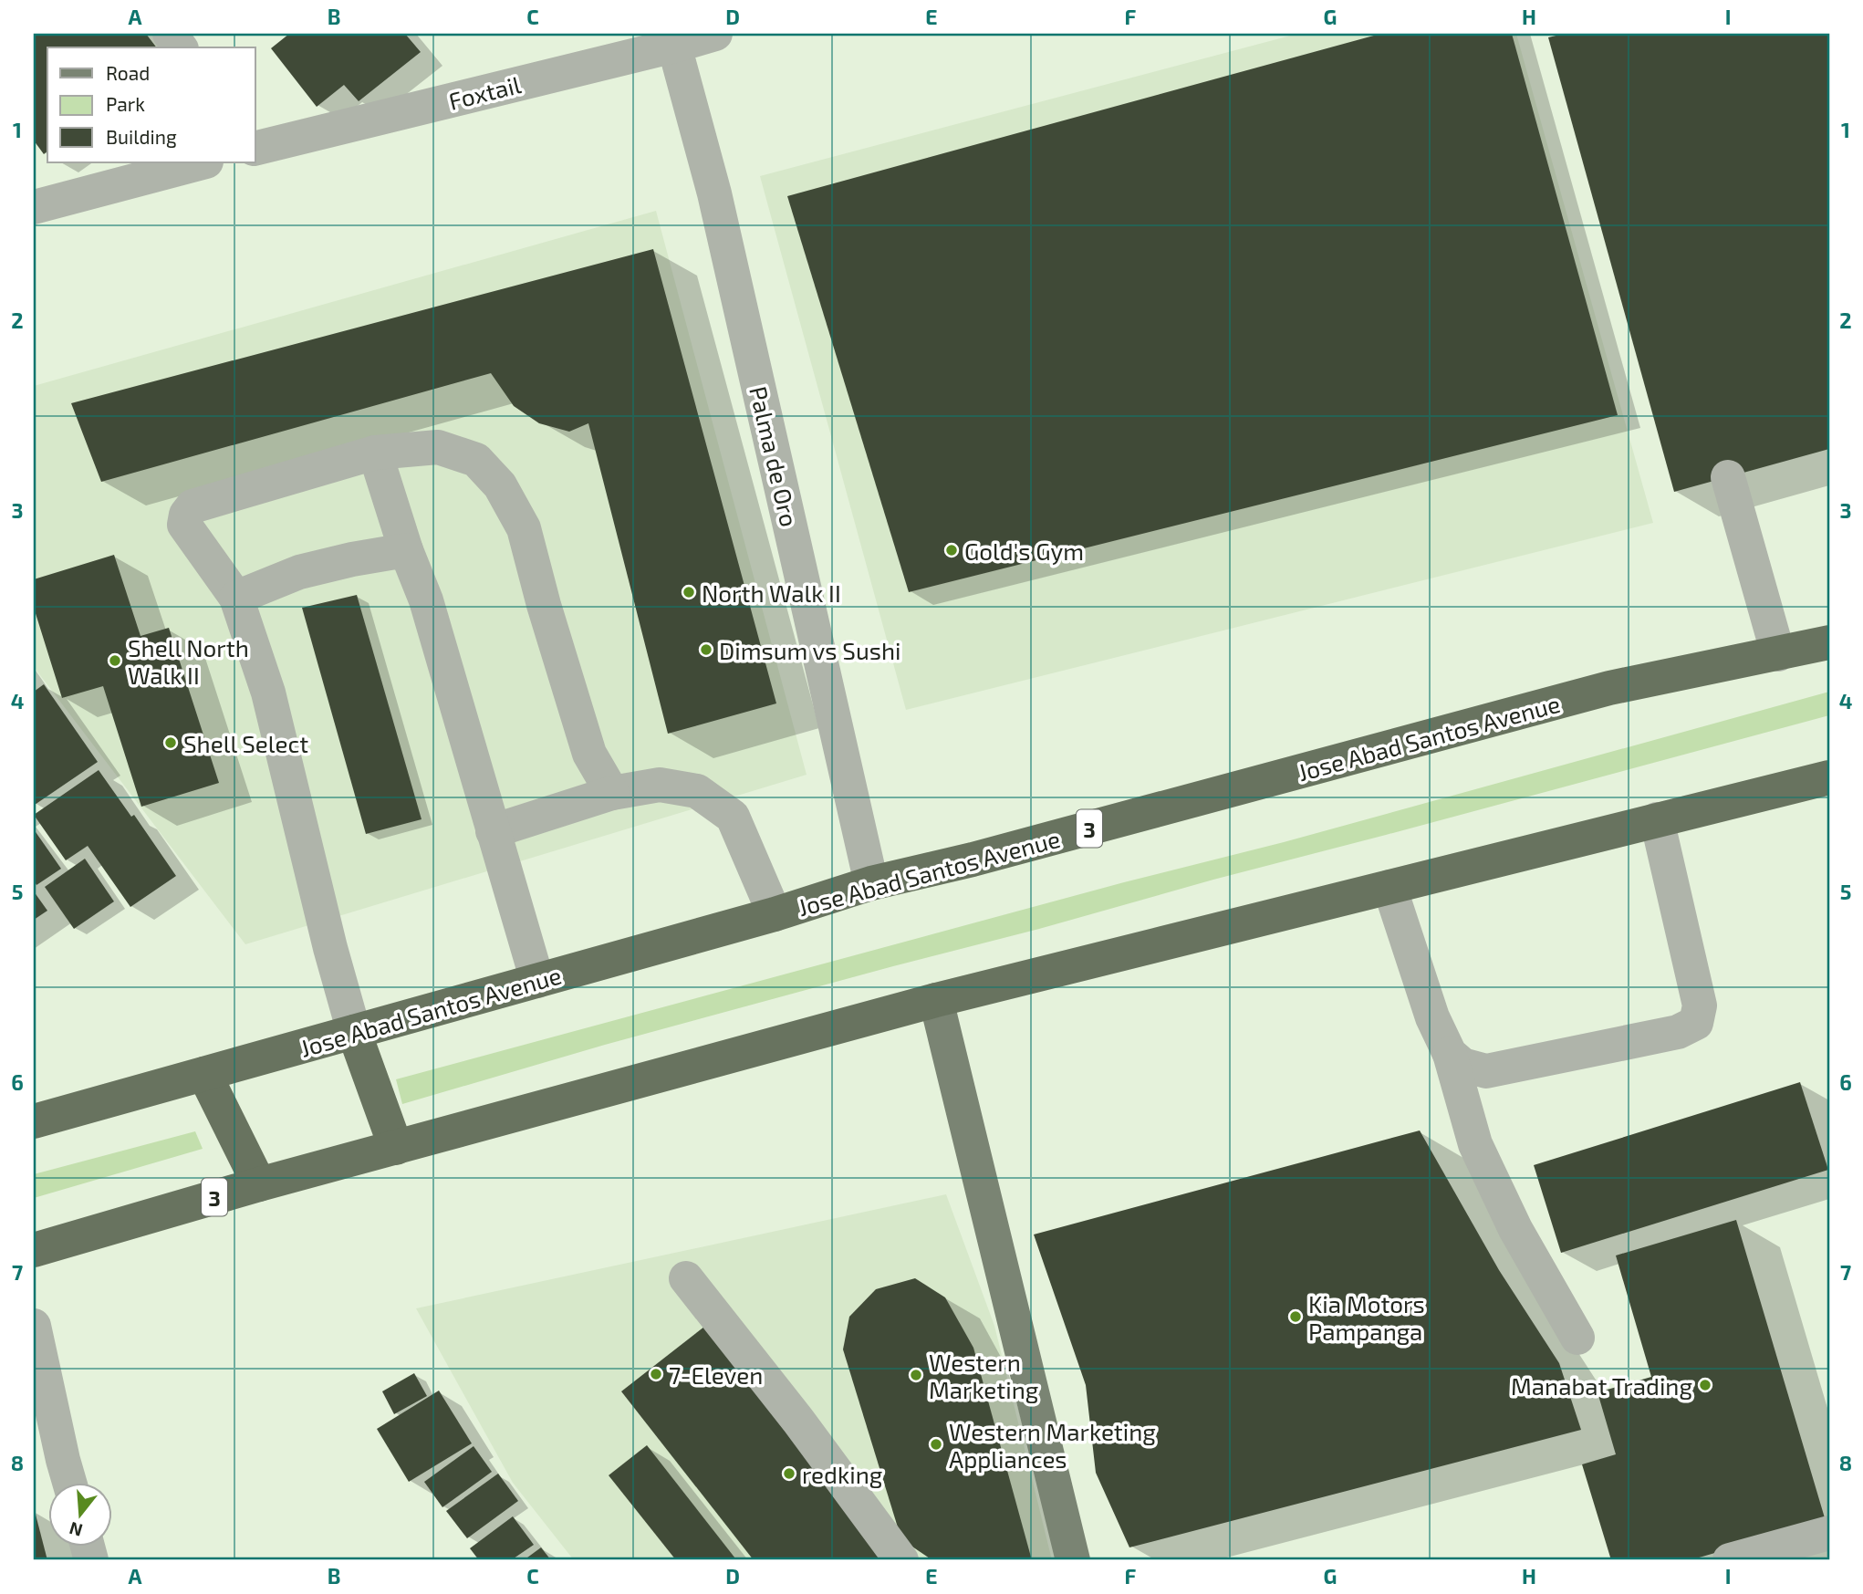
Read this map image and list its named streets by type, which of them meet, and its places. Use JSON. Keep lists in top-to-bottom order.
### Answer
{
  "streets": {
    "highway": ["Jose Abad Santos Avenue", "3"],
    "street": ["Foxtail", "Palma de Oro"]
  },
  "crossings": [
    ["Foxtail", "Palma de Oro"],
    ["Palma de Oro", "Jose Abad Santos Avenue"]
  ],
  "places": [
    "Gold's Gym",
    "North Walk II",
    "Dimsum vs Sushi",
    "Shell North Walk II",
    "Shell Select",
    "Kia Motors Pampanga",
    "7-Eleven",
    "Western Marketing",
    "Manabat Trading",
    "Western Marketing Appliances",
    "redking"
  ],
  "legend": ["Road", "Park", "Building"],
  "north": "bottom",
  "grid": {
    "columns": [
      "A",
      "B",
      "C",
      "D",
      "E",
      "F",
      "G",
      "H",
      "I"
    ],
    "rows": [
      "1",
      "2",
      "3",
      "4",
      "5",
      "6",
      "7",
      "8"
    ]
  }
}
